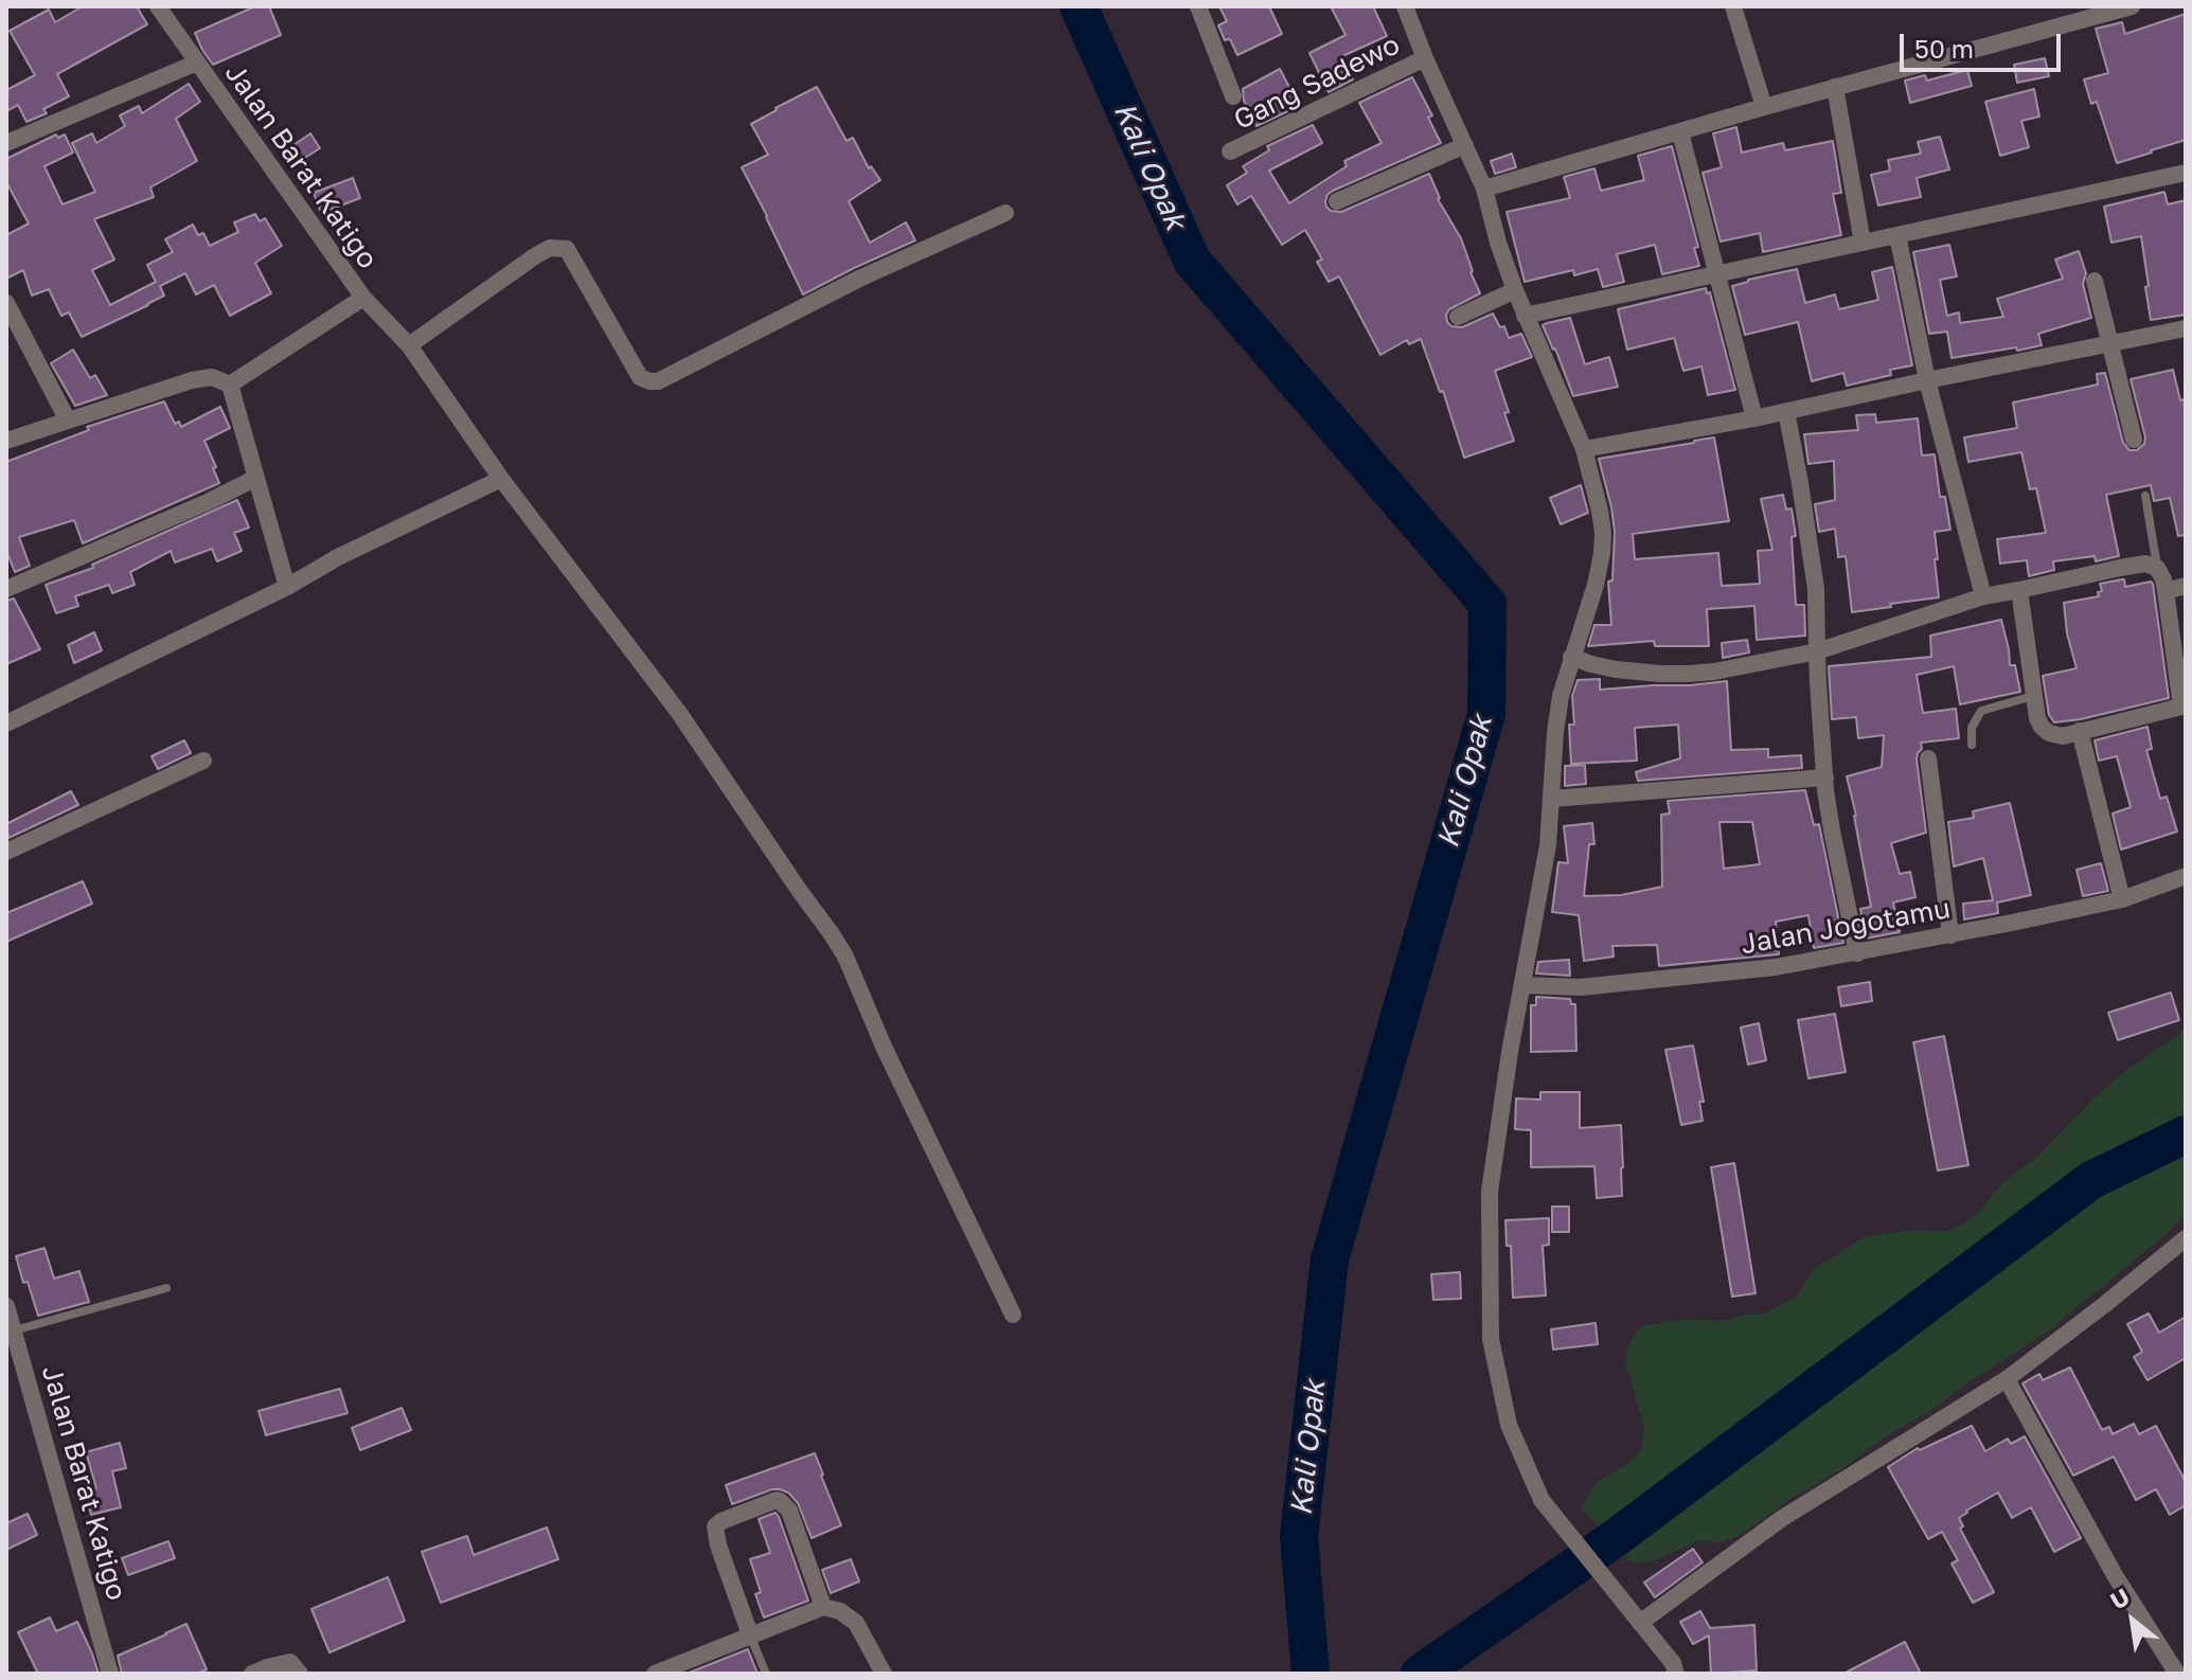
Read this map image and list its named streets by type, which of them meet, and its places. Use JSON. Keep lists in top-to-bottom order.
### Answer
{
  "streets": {
    "street": ["Gang Sadewo", "Jalan Barat Katigo", "Jalan Jogotamu"]
  },
  "water": ["Kali Opak"],
  "scale_bar": "50 m",
  "north": "top left"
}
